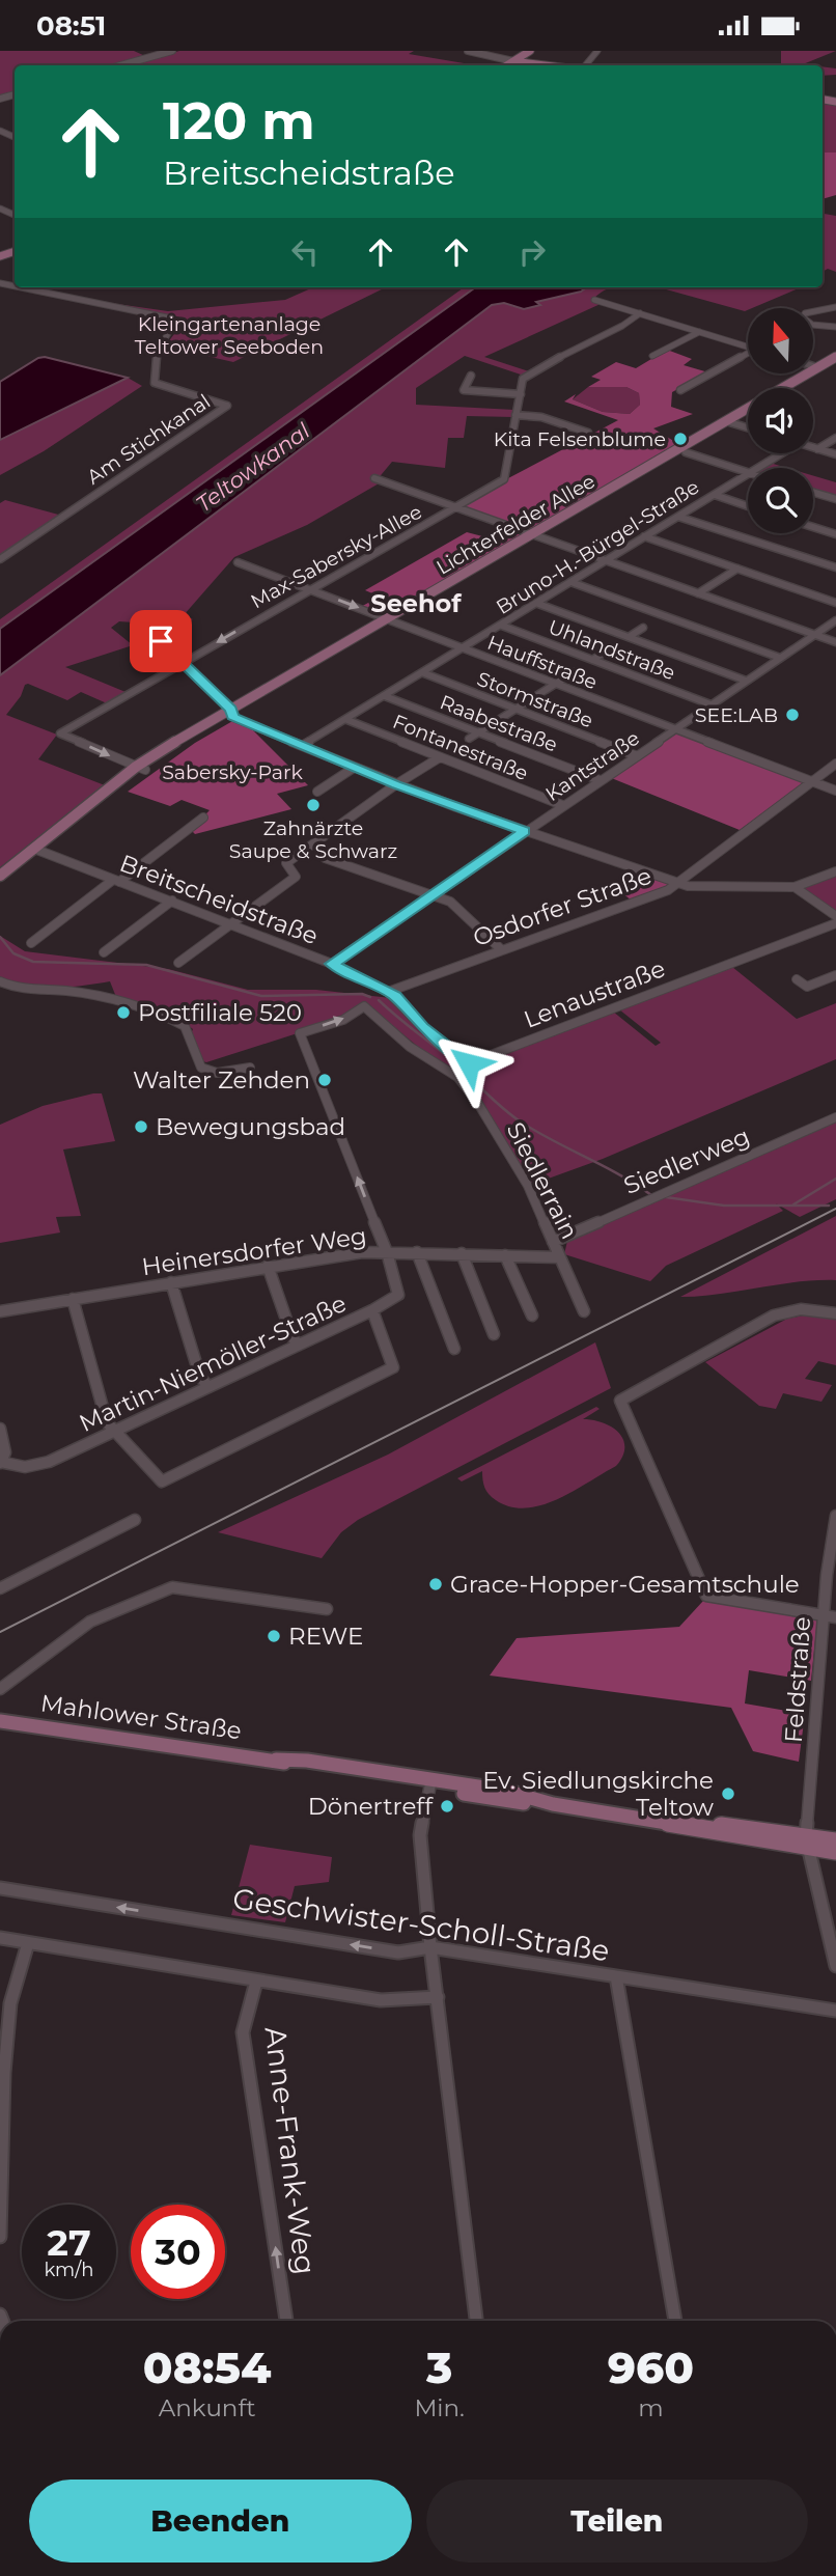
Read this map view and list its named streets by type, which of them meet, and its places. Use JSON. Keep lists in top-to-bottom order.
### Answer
{
  "streets": {
    "main road": ["Lichterfelder Allee", "Mahlower Straße"],
    "street": [
      "Am Stichkanal",
      "Bruno-H.-Bürgel-Straße",
      "Max-Sabersky-Allee",
      "Uhlandstraße",
      "Hauffstraße",
      "Stormstraße",
      "Raabestraße",
      "Fontanestraße",
      "Kantstraße",
      "Breitscheidstraße",
      "Osdorfer Straße",
      "Lenaustraße",
      "Siedlerweg",
      "Siedlerrain",
      "Heinersdorfer Weg",
      "Martin-Niemöller-Straße",
      "Feldstraße",
      "Geschwister-Scholl-Straße",
      "Anne-Frank-Weg"
    ]
  },
  "crossings": [
    ["Lichterfelder Allee", "Max-Sabersky-Allee"],
    ["Lichterfelder Allee", "Hauffstraße"],
    ["Lichterfelder Allee", "Breitscheidstraße"],
    ["Bruno-H.-Bürgel-Straße", "Uhlandstraße"],
    ["Bruno-H.-Bürgel-Straße", "Hauffstraße"],
    ["Bruno-H.-Bürgel-Straße", "Stormstraße"],
    ["Bruno-H.-Bürgel-Straße", "Raabestraße"],
    ["Bruno-H.-Bürgel-Straße", "Fontanestraße"],
    ["Max-Sabersky-Allee", "Hauffstraße"],
    ["Uhlandstraße", "Kantstraße"],
    ["Hauffstraße", "Kantstraße"],
    ["Stormstraße", "Kantstraße"],
    ["Raabestraße", "Kantstraße"],
    ["Fontanestraße", "Kantstraße"],
    ["Kantstraße", "Breitscheidstraße"],
    ["Breitscheidstraße", "Osdorfer Straße"],
    ["Breitscheidstraße", "Lenaustraße"],
    ["Osdorfer Straße", "Lenaustraße"],
    ["Siedlerweg", "Siedlerrain"],
    ["Siedlerrain", "Heinersdorfer Weg"],
    ["Siedlerrain", "Martin-Niemöller-Straße"],
    ["Heinersdorfer Weg", "Martin-Niemöller-Straße"],
    ["Feldstraße", "Mahlower Straße"]
  ],
  "one_way": ["Anne-Frank-Weg"],
  "districts": ["Seehof"],
  "water": ["Teltowkanal"],
  "parks": ["Kleingartenanlage Teltower Seeboden", "Sabersky-Park"],
  "places": [
    "Kita Felsenblume",
    "SEE:LAB",
    "Zahnärzte Saupe & Schwarz",
    "Postfiliale 520",
    "Walter Zehden",
    "Bewegungsbad",
    "Grace-Hopper-Gesamtschule",
    "REWE",
    "Ev. Siedlungskirche Teltow",
    "Dönertreff"
  ],
  "north": "top",
  "page": {
    "status": "08:51",
    "turn": ["120 m", "Breitscheidstraße"],
    "speed": "27 km/h",
    "limit": "30",
    "eta": [
      "08:54",
      "Ankunft",
      "3",
      "Min.",
      "960",
      "m"
    ],
    "buttons": ["Beenden", "Teilen"]
  }
}
